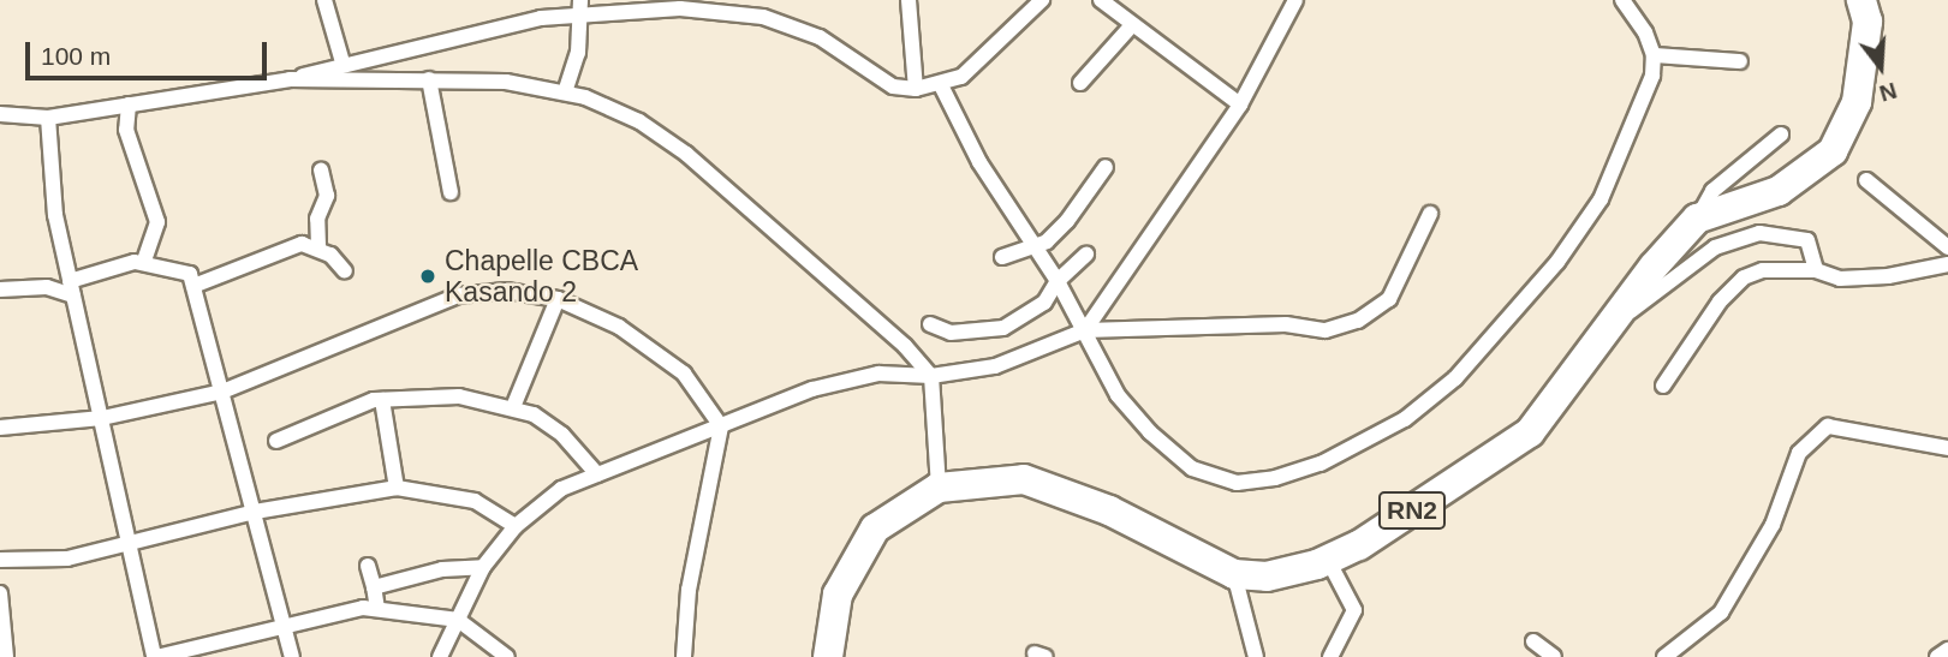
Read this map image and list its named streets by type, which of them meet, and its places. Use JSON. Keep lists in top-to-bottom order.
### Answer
{
  "streets": {
    "highway": ["RN2"]
  },
  "places": ["Chapelle CBCA Kasando 2"],
  "scale_bar": "100 m",
  "north": "bottom"
}
